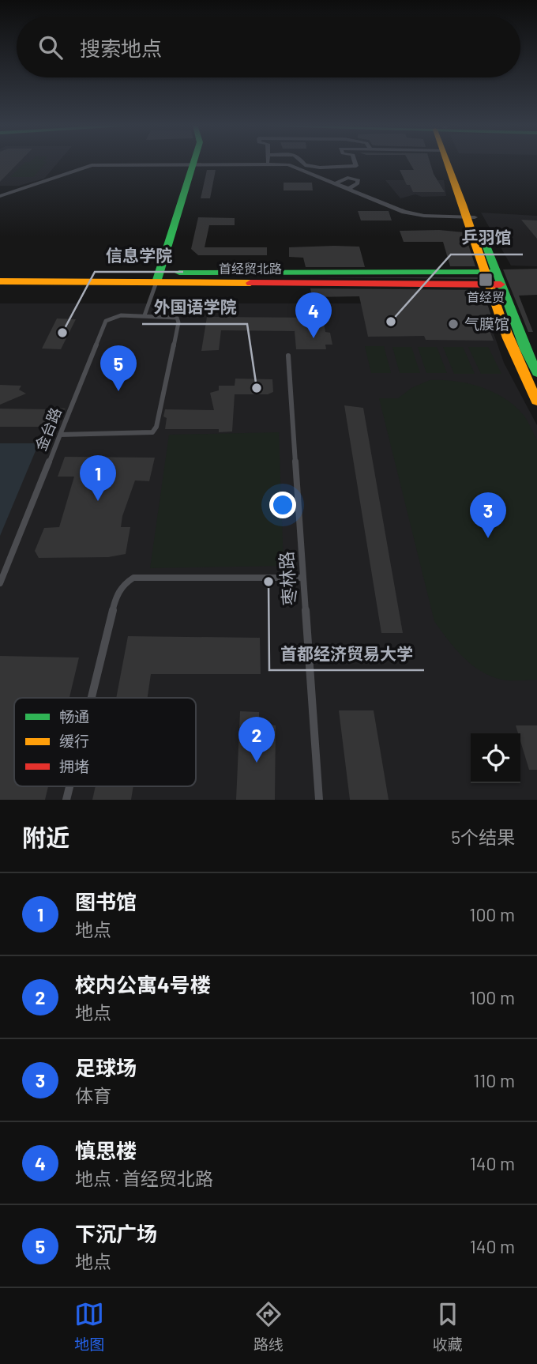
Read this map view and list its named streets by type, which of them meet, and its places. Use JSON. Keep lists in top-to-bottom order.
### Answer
{
  "streets": {
    "street": ["首经贸北路"],
    "lane": ["金台路", "枣林路"]
  },
  "places": {
    "transit": ["首经贸"],
    "other": [
      "乒羽馆",
      "气膜馆",
      "信息学院",
      "外国语学院",
      "首都经济贸易大学"
    ]
  },
  "legend": ["畅通", "缓行", "拥堵"],
  "page": {
    "search": "搜索地点",
    "pins": [
      "4",
      "5",
      "1",
      "3",
      "2"
    ],
    "heading": ["附近", "5个结果"],
    "list": [
      {
        "mark": "1",
        "name": "图书馆",
        "note": "地点",
        "value": "100 m"
      },
      {
        "mark": "2",
        "name": "校内公寓4号楼",
        "note": "地点",
        "value": "100 m"
      },
      {
        "mark": "3",
        "name": "足球场",
        "note": "体育",
        "value": "110 m"
      },
      {
        "mark": "4",
        "name": "慎思楼",
        "note": "地点 · 首经贸北路",
        "value": "140 m"
      },
      {
        "mark": "5",
        "name": "下沉广场",
        "note": "地点",
        "value": "140 m"
      }
    ],
    "nav": ["地图", "路线", "收藏"]
  }
}
